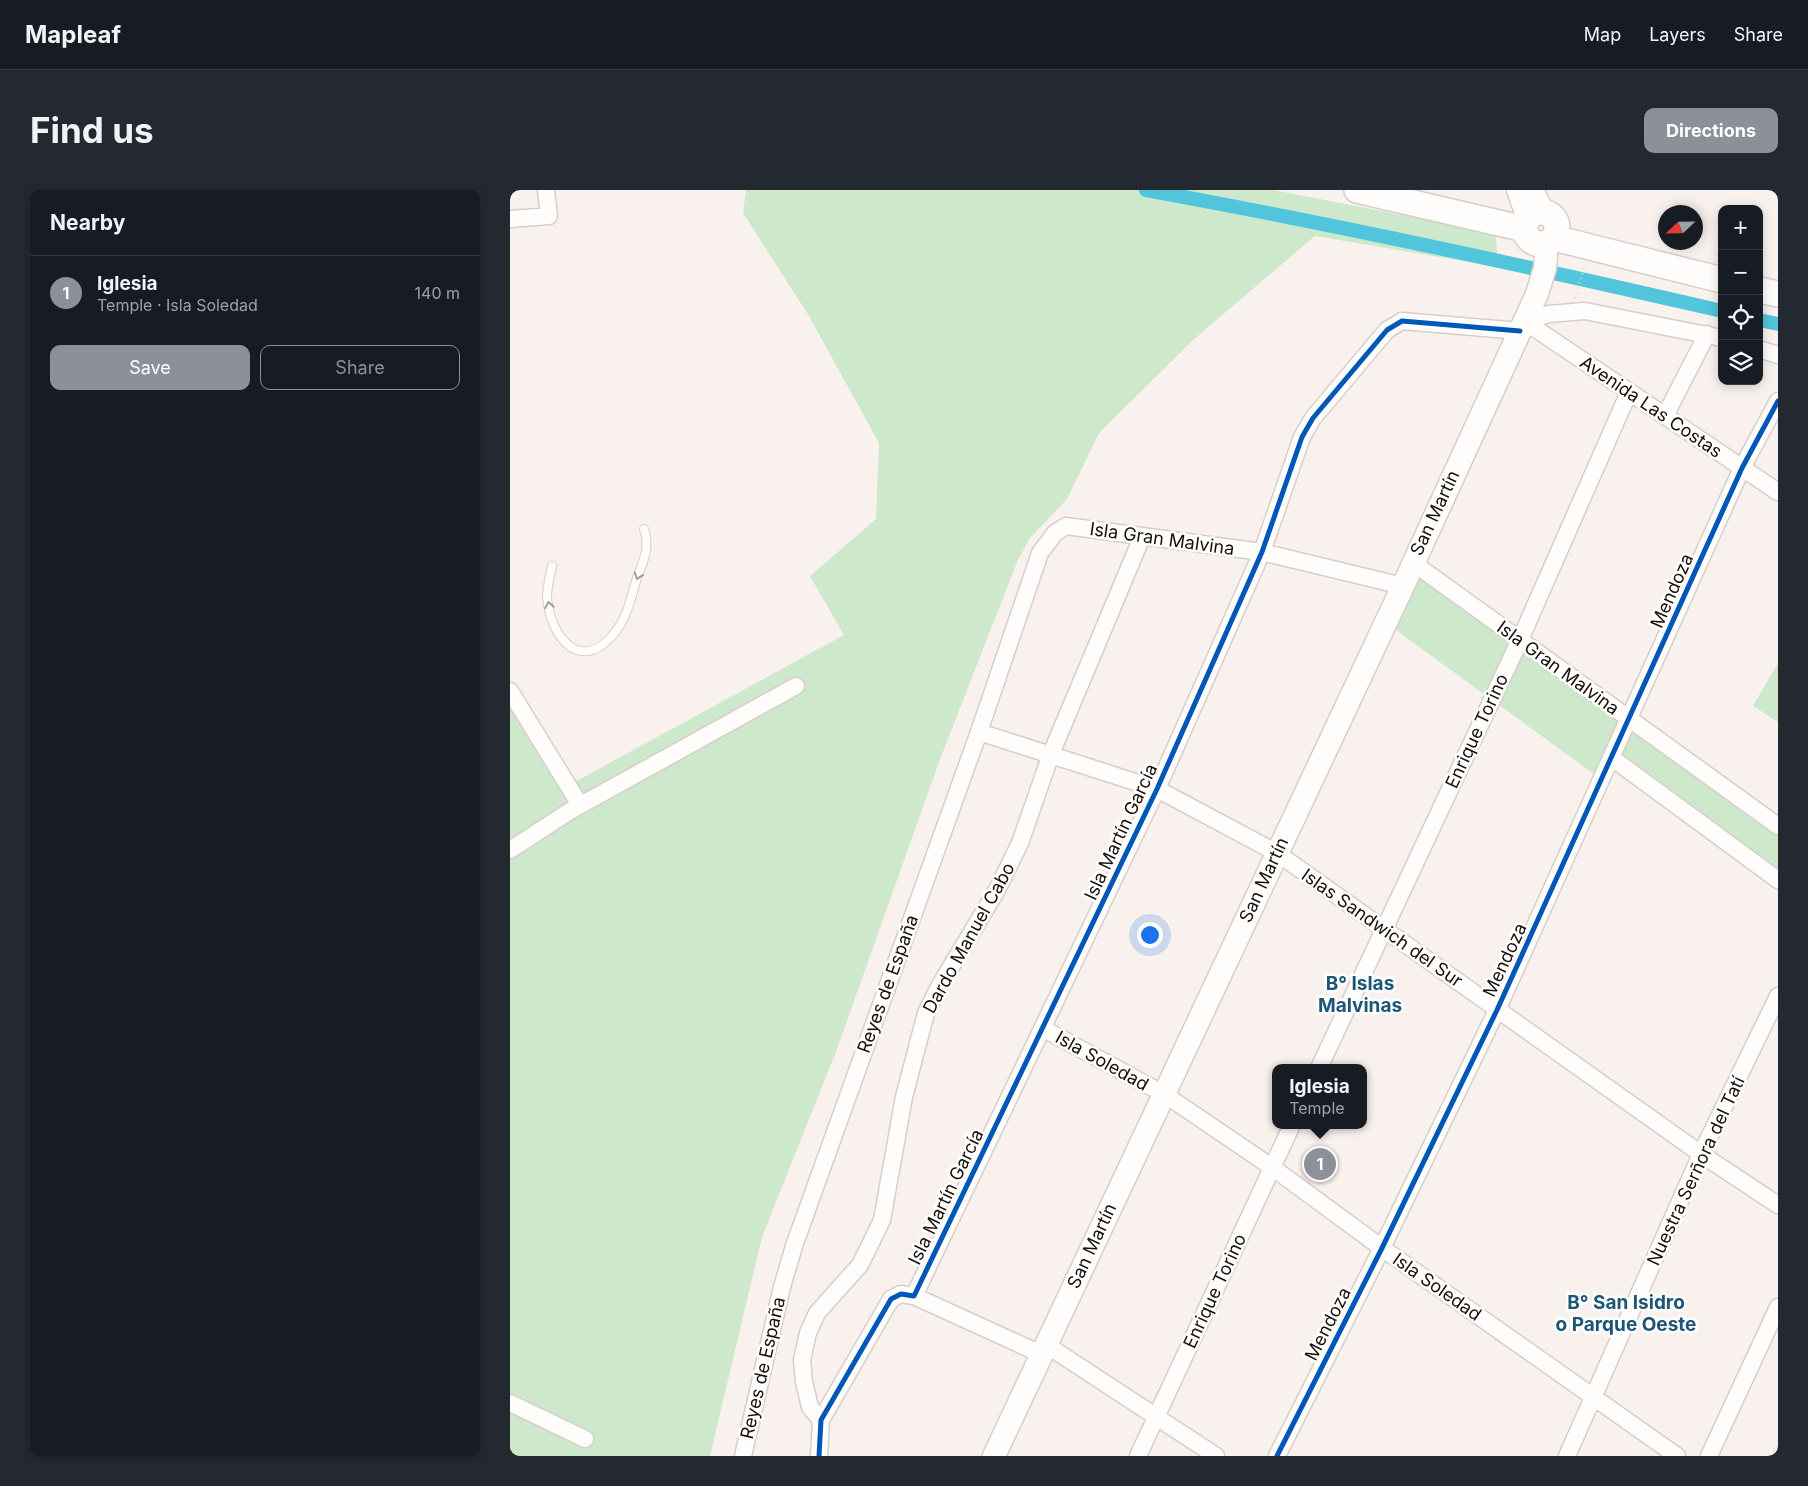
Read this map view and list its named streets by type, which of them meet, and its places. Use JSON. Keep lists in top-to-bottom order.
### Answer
{
  "streets": {
    "main road": ["San Martín"],
    "street": [
      "Avenida Las Costas",
      "Isla Gran Malvina",
      "Mendoza",
      "Enrique Torino",
      "Isla Martín García",
      "Islas Sandwich del Sur",
      "Dardo Manuel Cabo",
      "Reyes de España",
      "Isla Soledad",
      "Nuestra Serñora del Tatí"
    ]
  },
  "crossings": [
    ["Avenida Las Costas", "San Martín"],
    ["Avenida Las Costas", "Mendoza"],
    ["Avenida Las Costas", "Enrique Torino"],
    ["Avenida Las Costas", "Isla Martín García"],
    ["San Martín", "Isla Gran Malvina"],
    ["San Martín", "Isla Martín García"],
    ["San Martín", "Islas Sandwich del Sur"],
    ["San Martín", "Isla Soledad"],
    ["Isla Gran Malvina", "Mendoza"],
    ["Isla Gran Malvina", "Enrique Torino"],
    ["Isla Gran Malvina", "Isla Martín García"],
    ["Isla Gran Malvina", "Dardo Manuel Cabo"],
    ["Isla Gran Malvina", "Reyes de España"],
    ["Mendoza", "Islas Sandwich del Sur"],
    ["Mendoza", "Isla Soledad"],
    ["Enrique Torino", "Islas Sandwich del Sur"],
    ["Enrique Torino", "Isla Soledad"],
    ["Isla Martín García", "Islas Sandwich del Sur"],
    ["Isla Martín García", "Isla Soledad"],
    ["Islas Sandwich del Sur", "Dardo Manuel Cabo"],
    ["Islas Sandwich del Sur", "Reyes de España"],
    ["Islas Sandwich del Sur", "Nuestra Serñora del Tatí"],
    ["Isla Soledad", "Nuestra Serñora del Tatí"]
  ],
  "districts": ["B° Islas Malvinas", "B° San Isidro o Parque Oeste"],
  "north": "left",
  "page": {
    "header": "Mapleaf",
    "nav": ["Map", "Layers", "Share"],
    "buttons": [
      "Directions",
      ["Save", "Share"]
    ],
    "title": "Find us",
    "heading": "Nearby",
    "map_buttons": ["+", "−"],
    "list": [
      {
        "mark": "1",
        "name": "Iglesia",
        "note": "Temple · Isla Soledad",
        "value": "140 m"
      }
    ],
    "popup": ["Iglesia", "Temple"],
    "pins": "1"
  }
}
